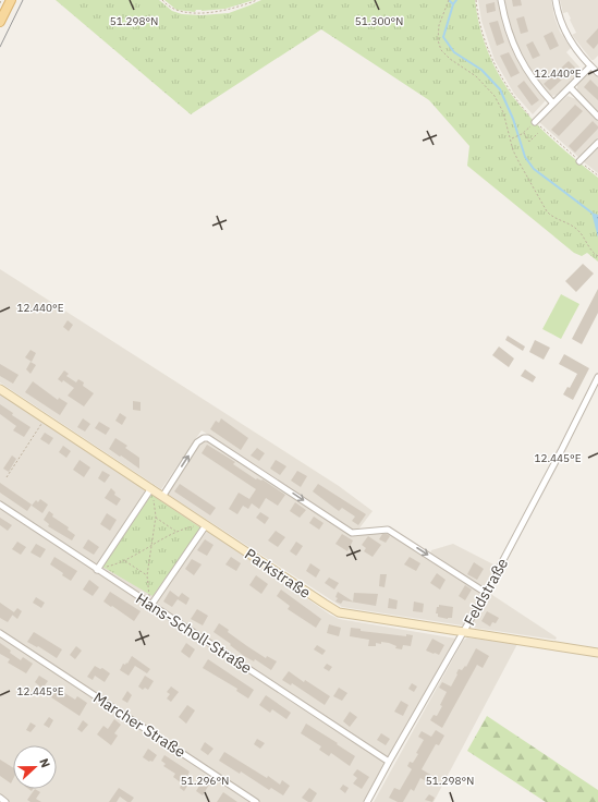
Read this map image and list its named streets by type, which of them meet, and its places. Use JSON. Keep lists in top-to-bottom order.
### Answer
{
  "streets": {
    "street": [
      "Parkstraße",
      "Feldstraße",
      "Hans-Scholl-Straße",
      "Marcher Straße"
    ]
  },
  "crossings": [
    ["Parkstraße", "Feldstraße"],
    ["Feldstraße", "Hans-Scholl-Straße"]
  ],
  "north": "right",
  "coordinates": [
    "51.298°N",
    "51.300°N",
    "12.440°E",
    "12.445°E",
    "51.296°N"
  ]
}
